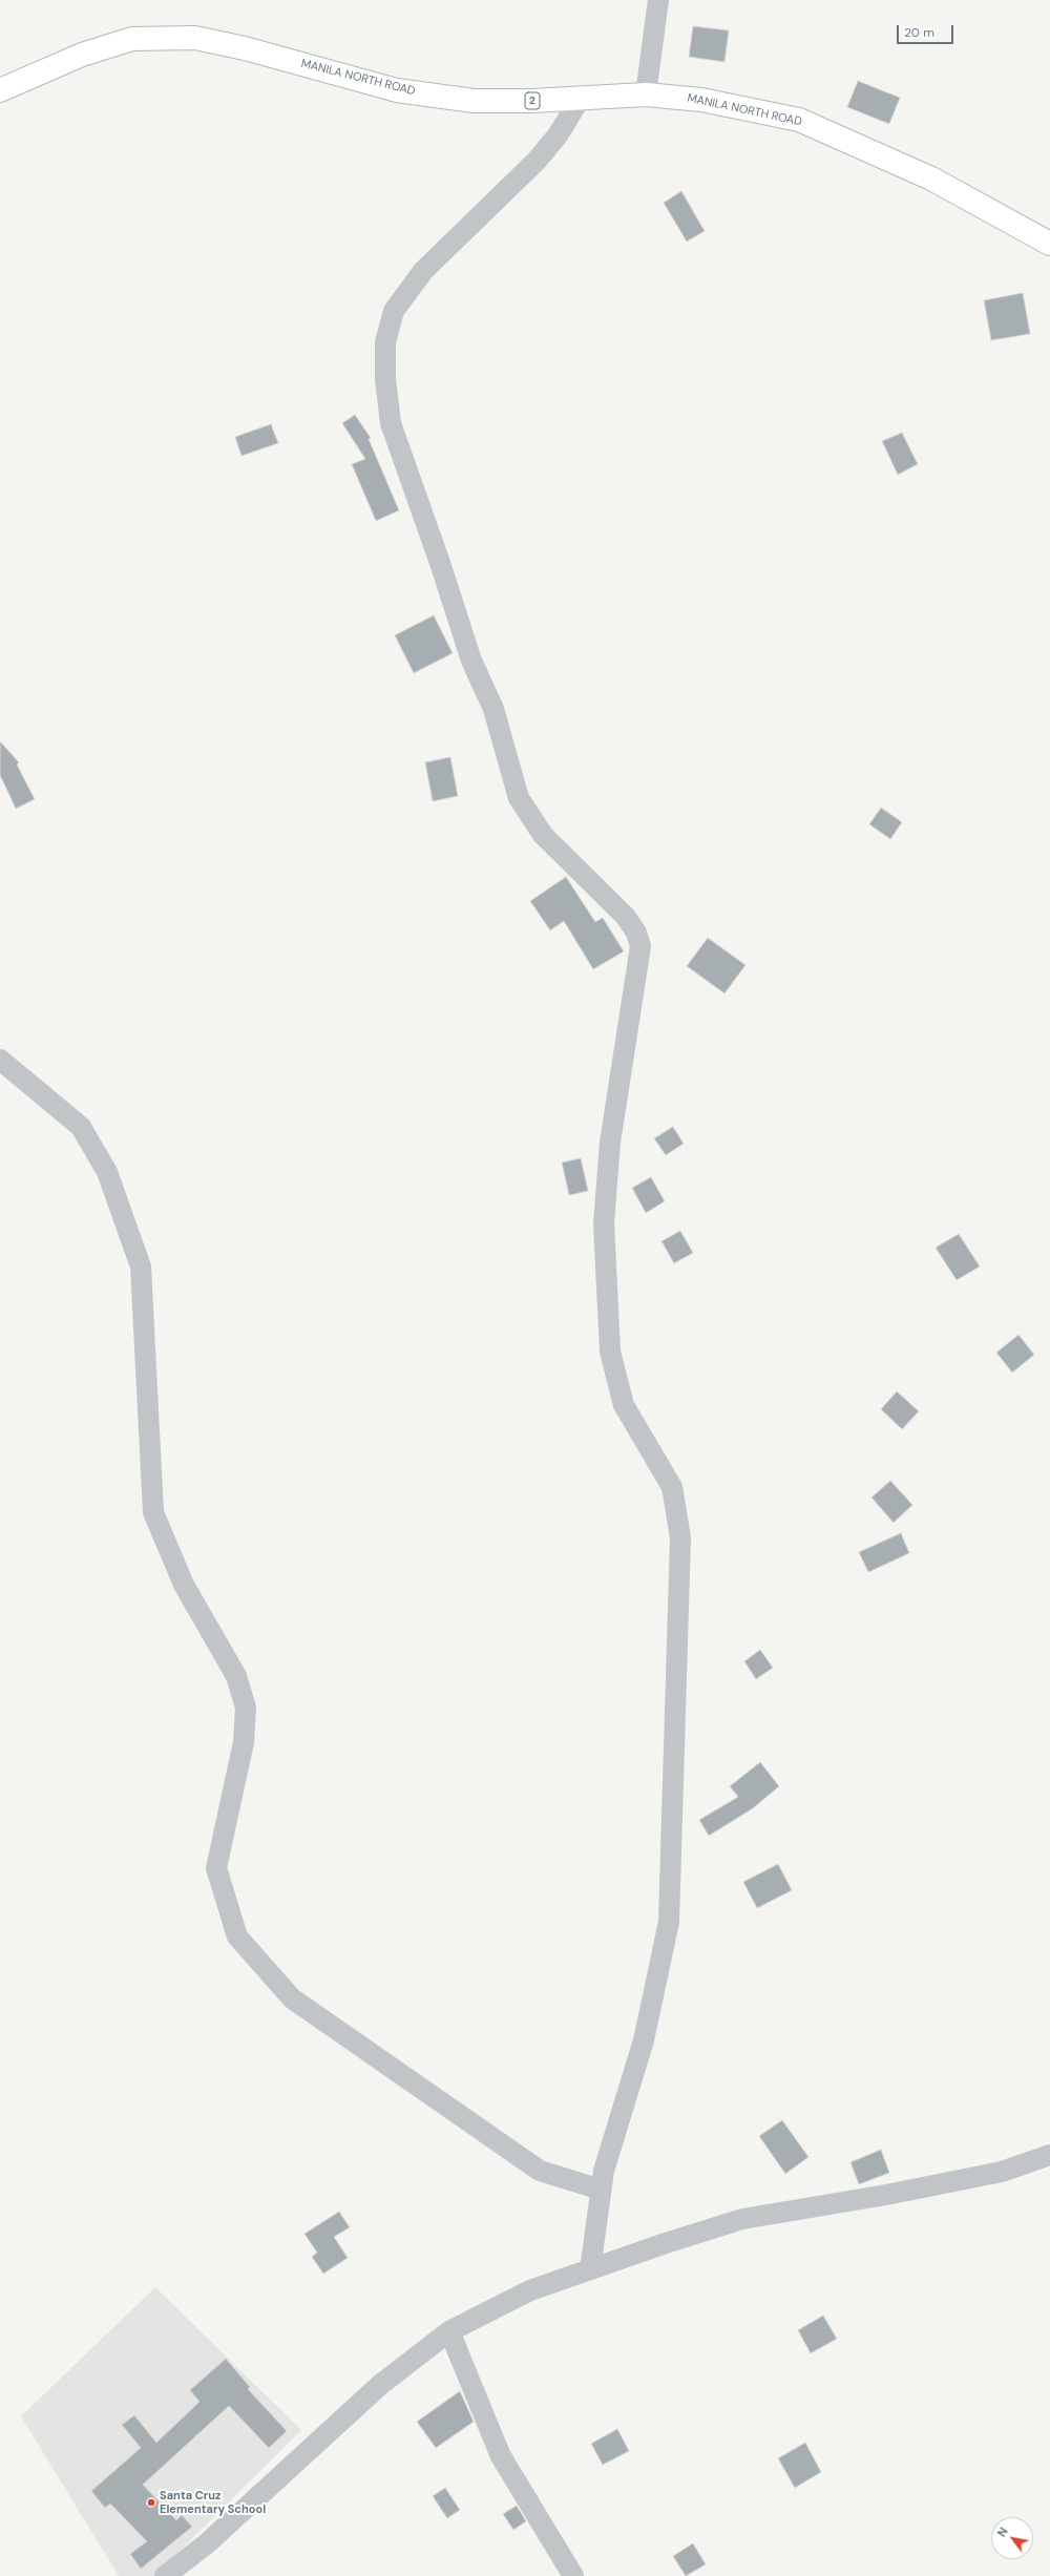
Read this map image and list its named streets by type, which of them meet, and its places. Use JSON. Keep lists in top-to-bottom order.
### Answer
{
  "streets": {
    "highway": ["MANILA NORTH ROAD", "2"]
  },
  "places": ["Santa Cruz Elementary School"],
  "scale_bar": "20 m",
  "north": "top left"
}
